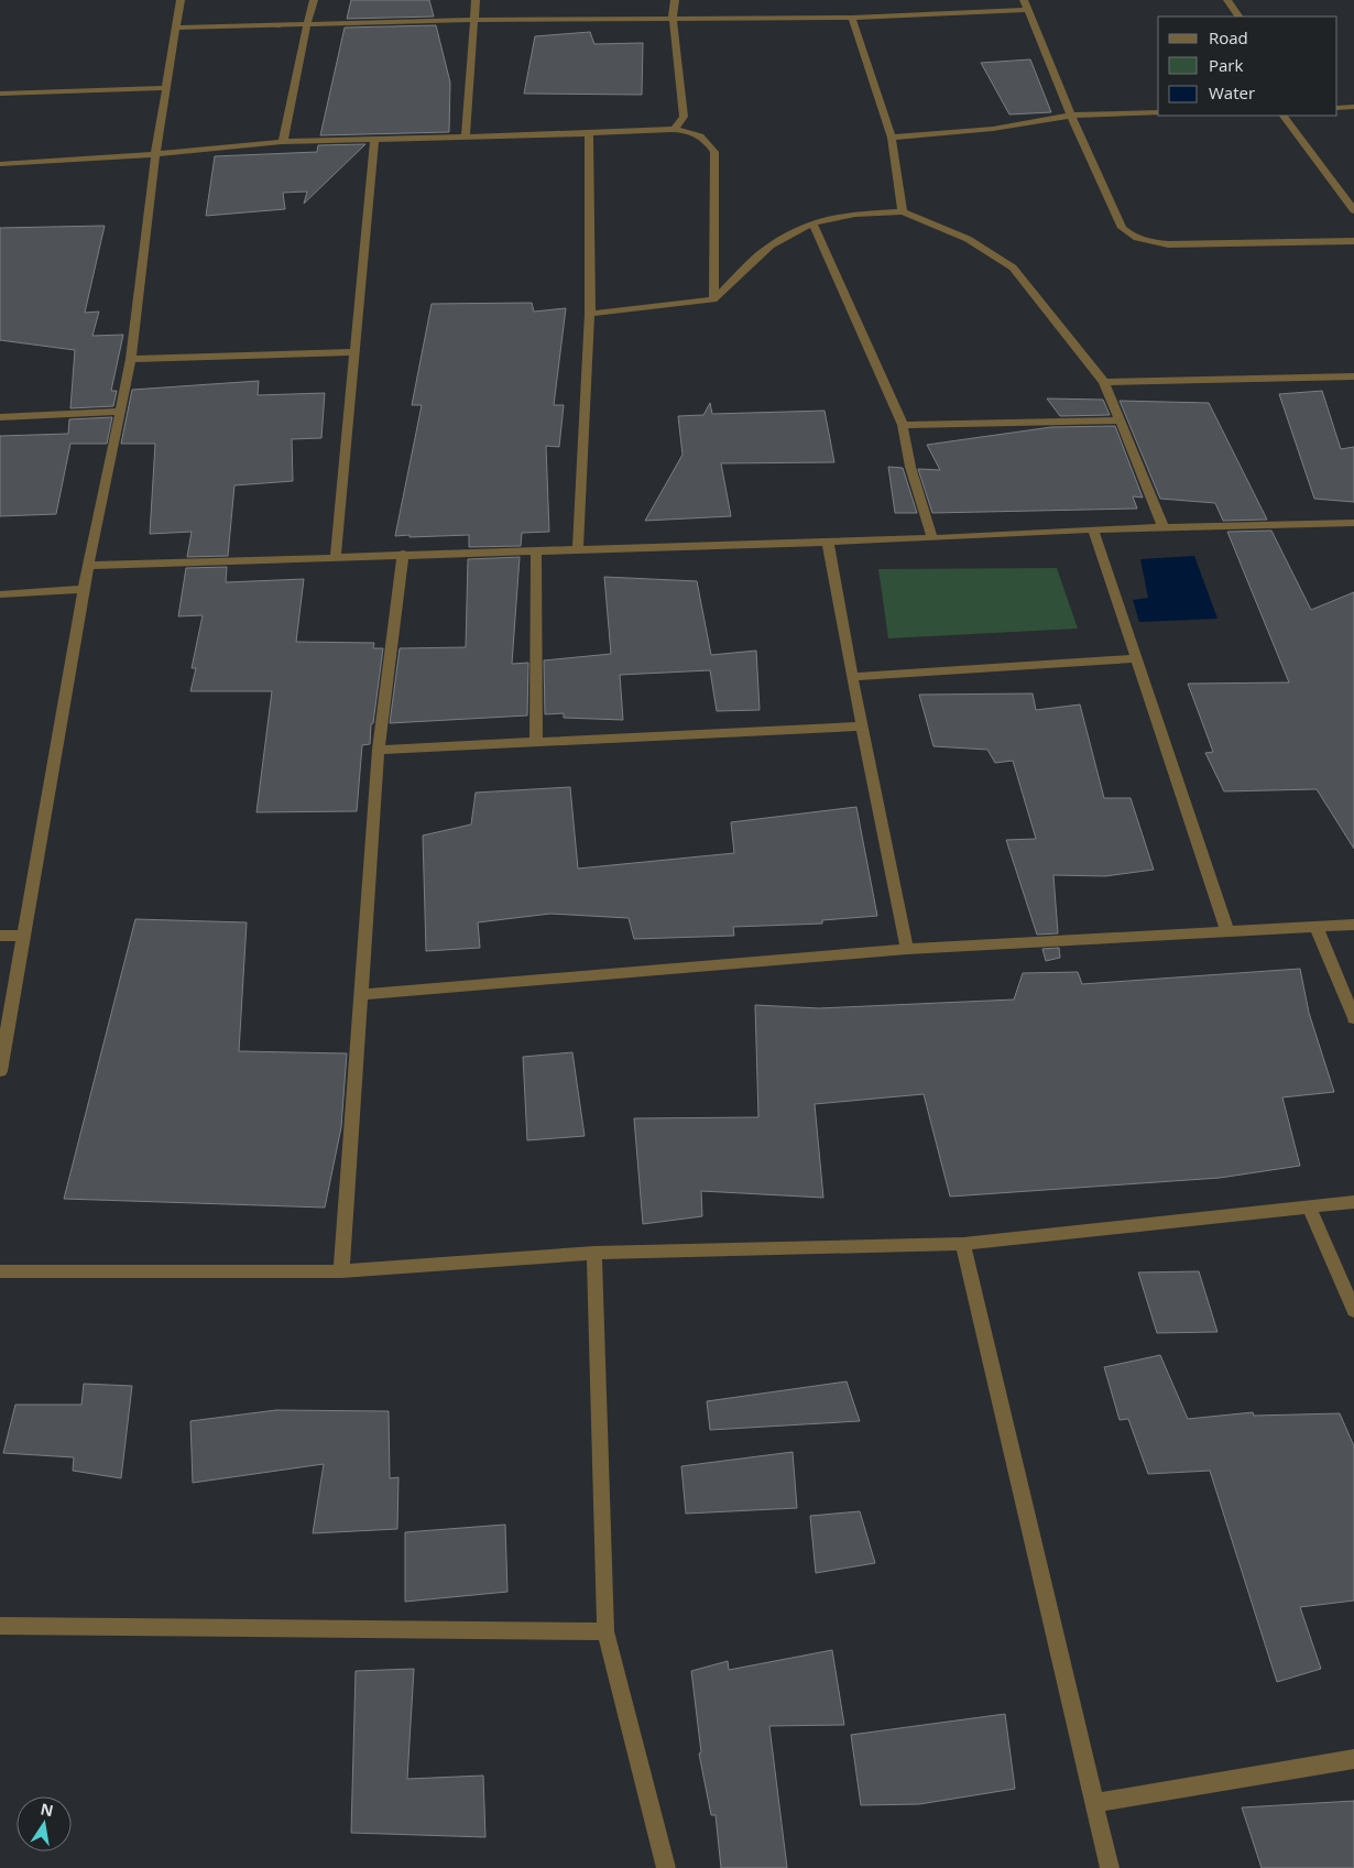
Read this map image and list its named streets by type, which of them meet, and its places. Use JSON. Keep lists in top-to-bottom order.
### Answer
{
  "legend": ["Road", "Park", "Water"],
  "north": "top"
}
